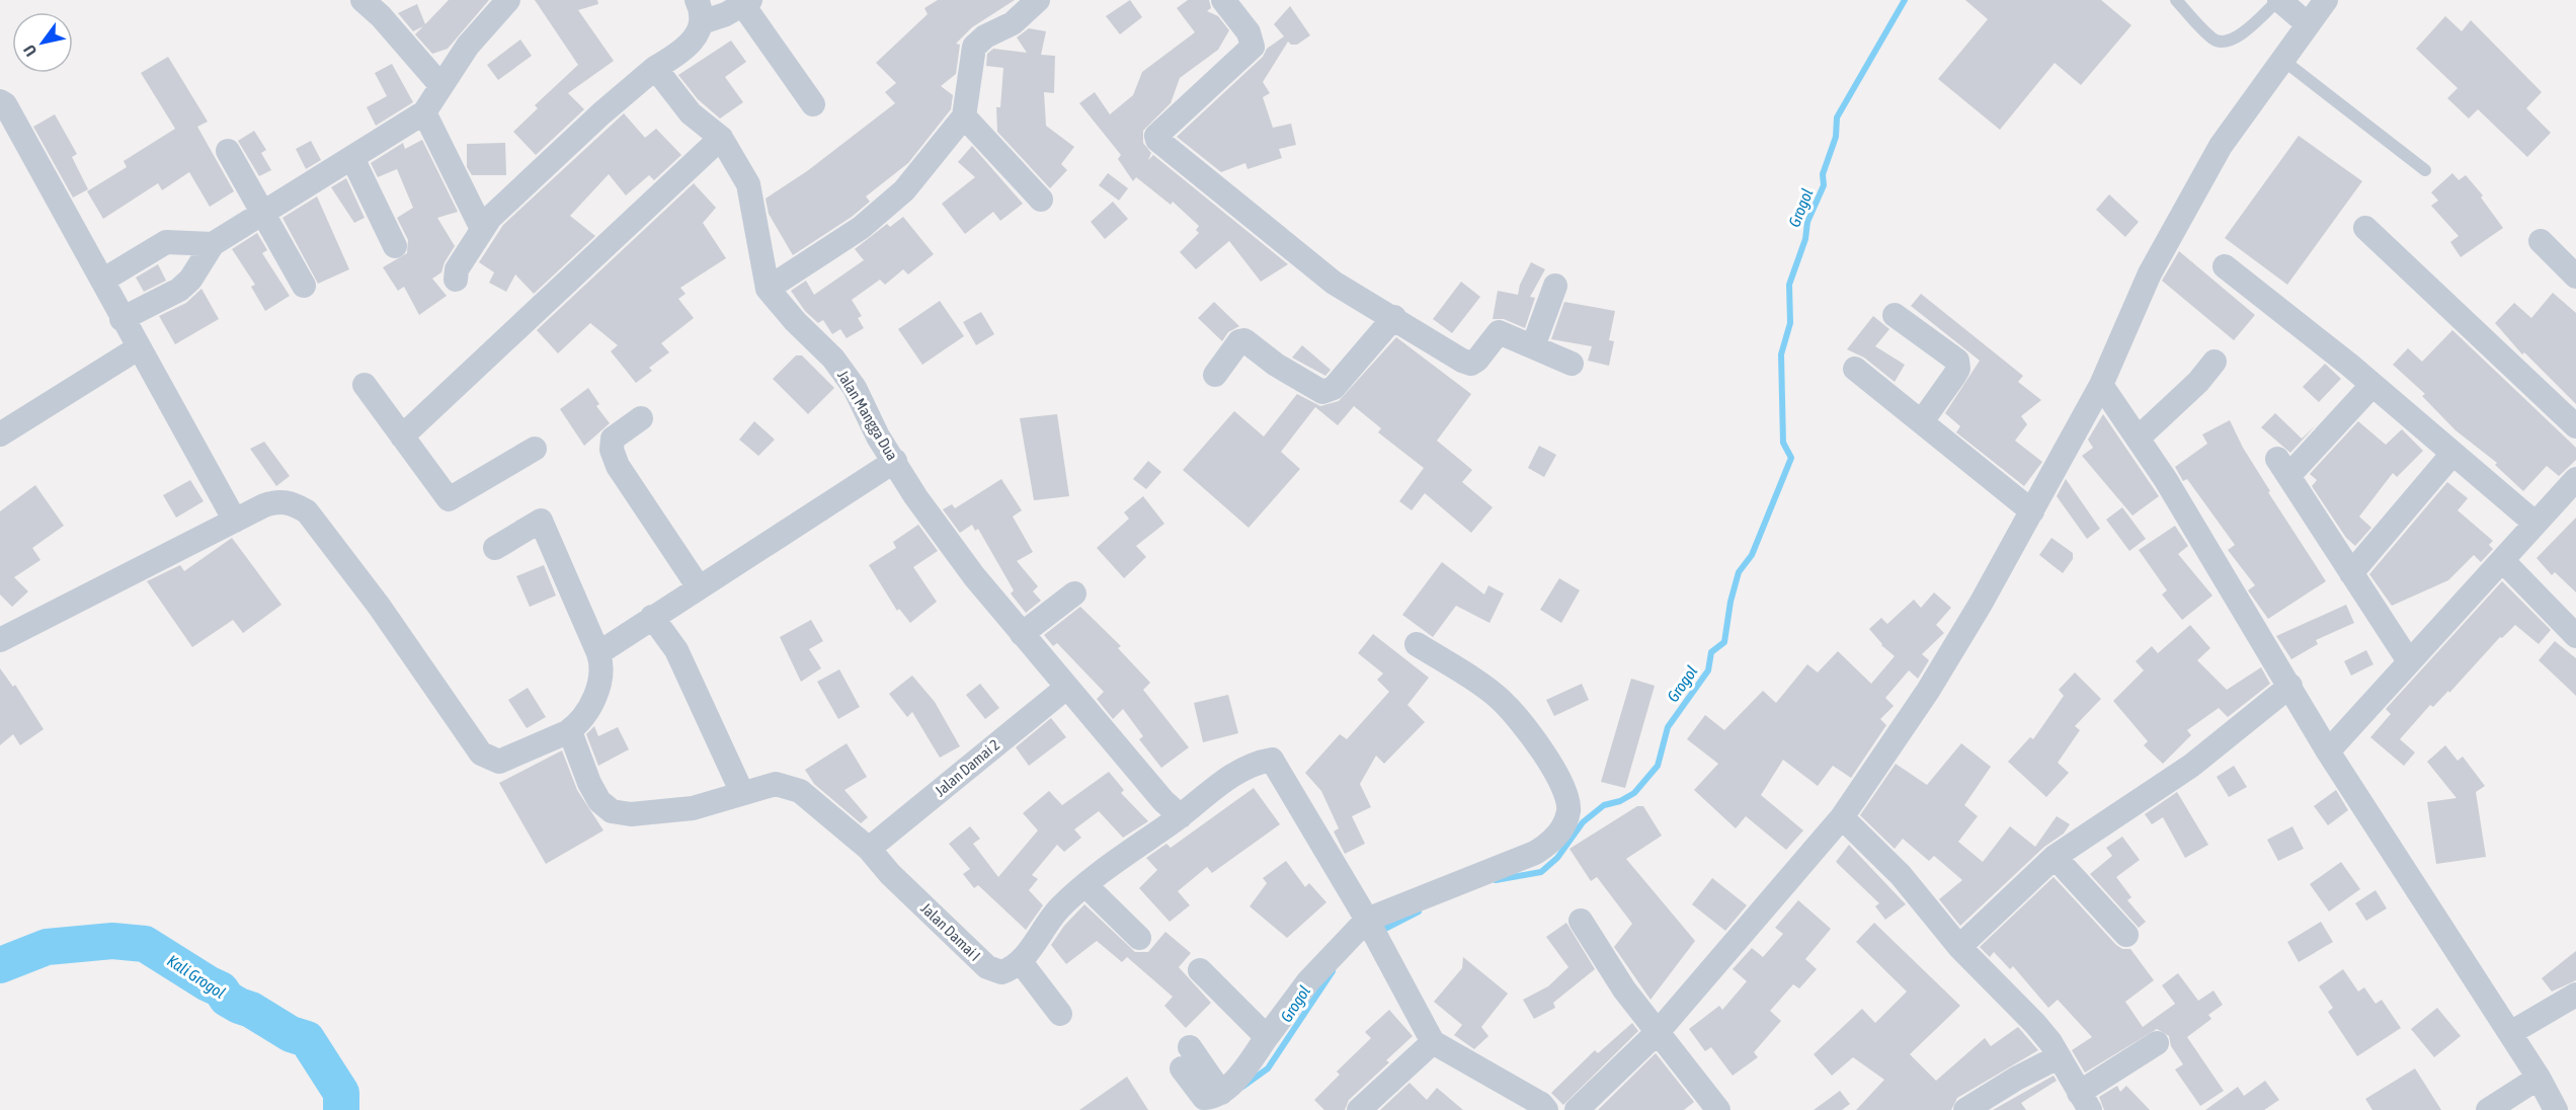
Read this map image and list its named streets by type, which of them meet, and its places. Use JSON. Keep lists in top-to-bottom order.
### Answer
{
  "streets": {
    "street": ["Jalan Mangga Dua", "Jalan Damai 2", "Jalan Damai I"]
  },
  "crossings": [
    ["Jalan Mangga Dua", "Jalan Damai 2"],
    ["Jalan Damai 2", "Jalan Damai I"]
  ],
  "water": ["Grogol", "Kali Grogol"],
  "north": "bottom left"
}
